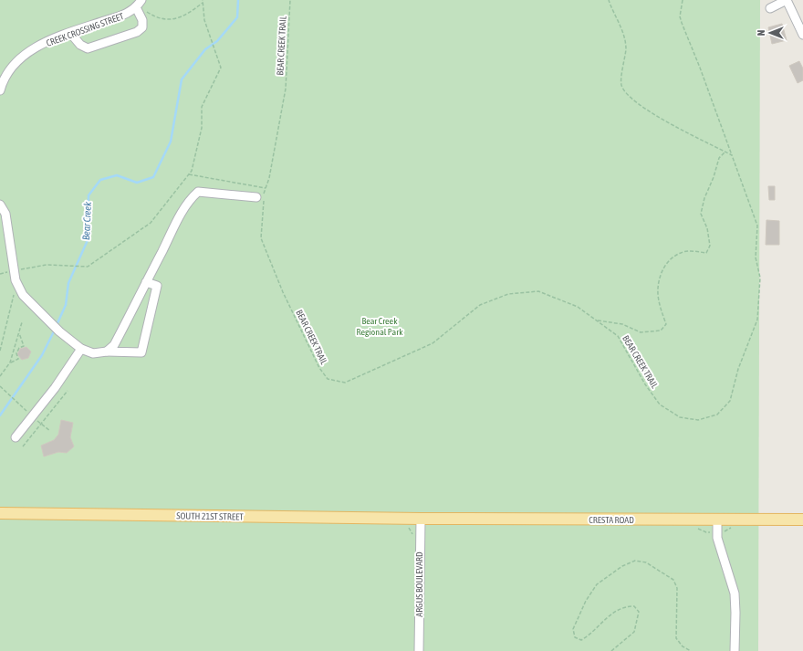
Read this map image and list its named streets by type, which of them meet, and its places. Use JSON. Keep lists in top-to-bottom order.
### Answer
{
  "streets": {
    "main road": ["SOUTH 21ST STREET", "CRESTA ROAD"],
    "street": ["CREEK CROSSING STREET", "ARGUS BOULEVARD"],
    "path": ["BEAR CREEK TRAIL"]
  },
  "crossings": [
    ["SOUTH 21ST STREET", "CRESTA ROAD"],
    ["SOUTH 21ST STREET", "ARGUS BOULEVARD"],
    ["CRESTA ROAD", "ARGUS BOULEVARD"]
  ],
  "water": ["Bear Creek"],
  "parks": ["Bear Creek Regional Park"],
  "north": "left"
}
